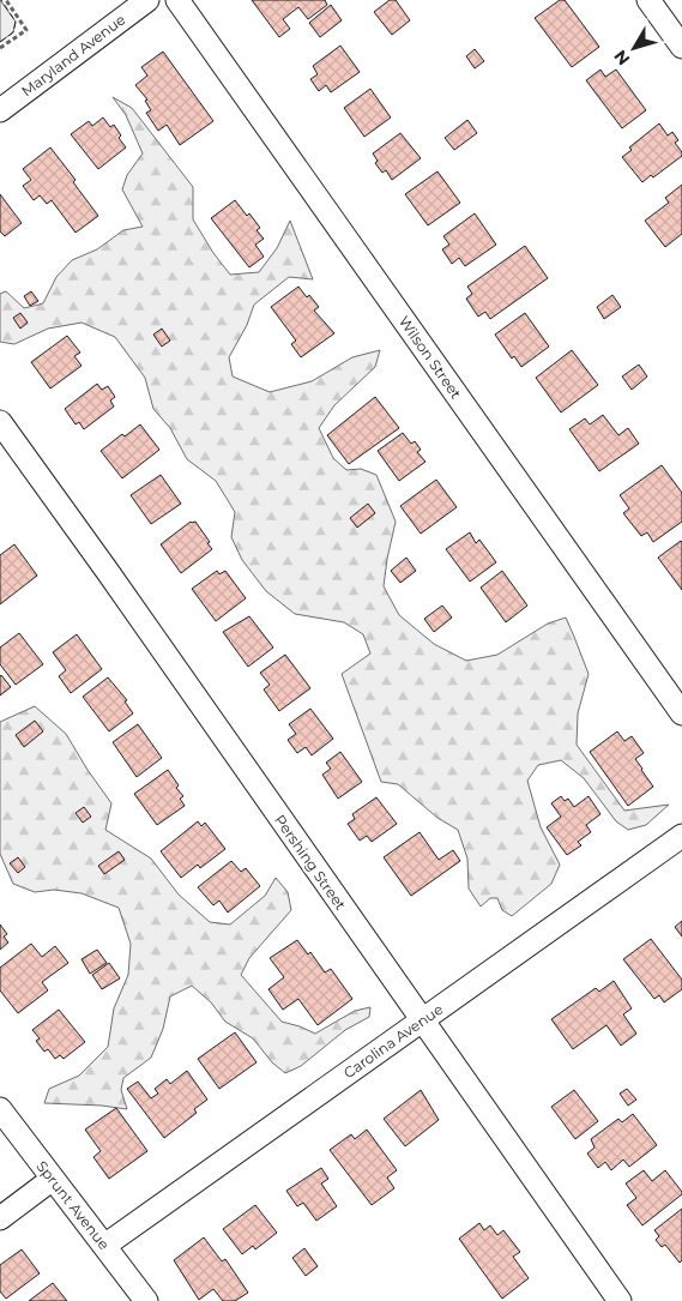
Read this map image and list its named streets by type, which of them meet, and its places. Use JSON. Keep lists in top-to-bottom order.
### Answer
{
  "streets": {
    "street": [
      "Maryland Avenue",
      "Wilson Street",
      "Pershing Street",
      "Carolina Avenue",
      "Sprunt Avenue"
    ]
  },
  "crossings": [
    ["Pershing Street", "Carolina Avenue"],
    ["Carolina Avenue", "Sprunt Avenue"]
  ],
  "north": "bottom left"
}
